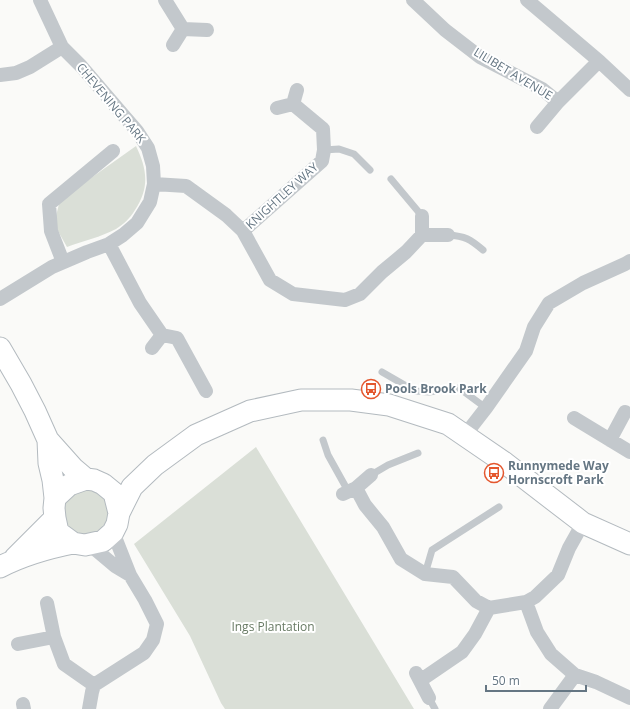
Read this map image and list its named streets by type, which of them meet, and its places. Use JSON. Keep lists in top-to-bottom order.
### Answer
{
  "streets": {
    "street": ["LILIBET AVENUE", "CHEVENING PARK", "KNIGHTLEY WAY"]
  },
  "crossings": [
    ["CHEVENING PARK", "KNIGHTLEY WAY"]
  ],
  "parks": ["Ings Plantation"],
  "places": {
    "bus stop": ["Pools Brook Park", "Runnymede Way Hornscroft Park"]
  },
  "scale_bar": "50 m"
}
